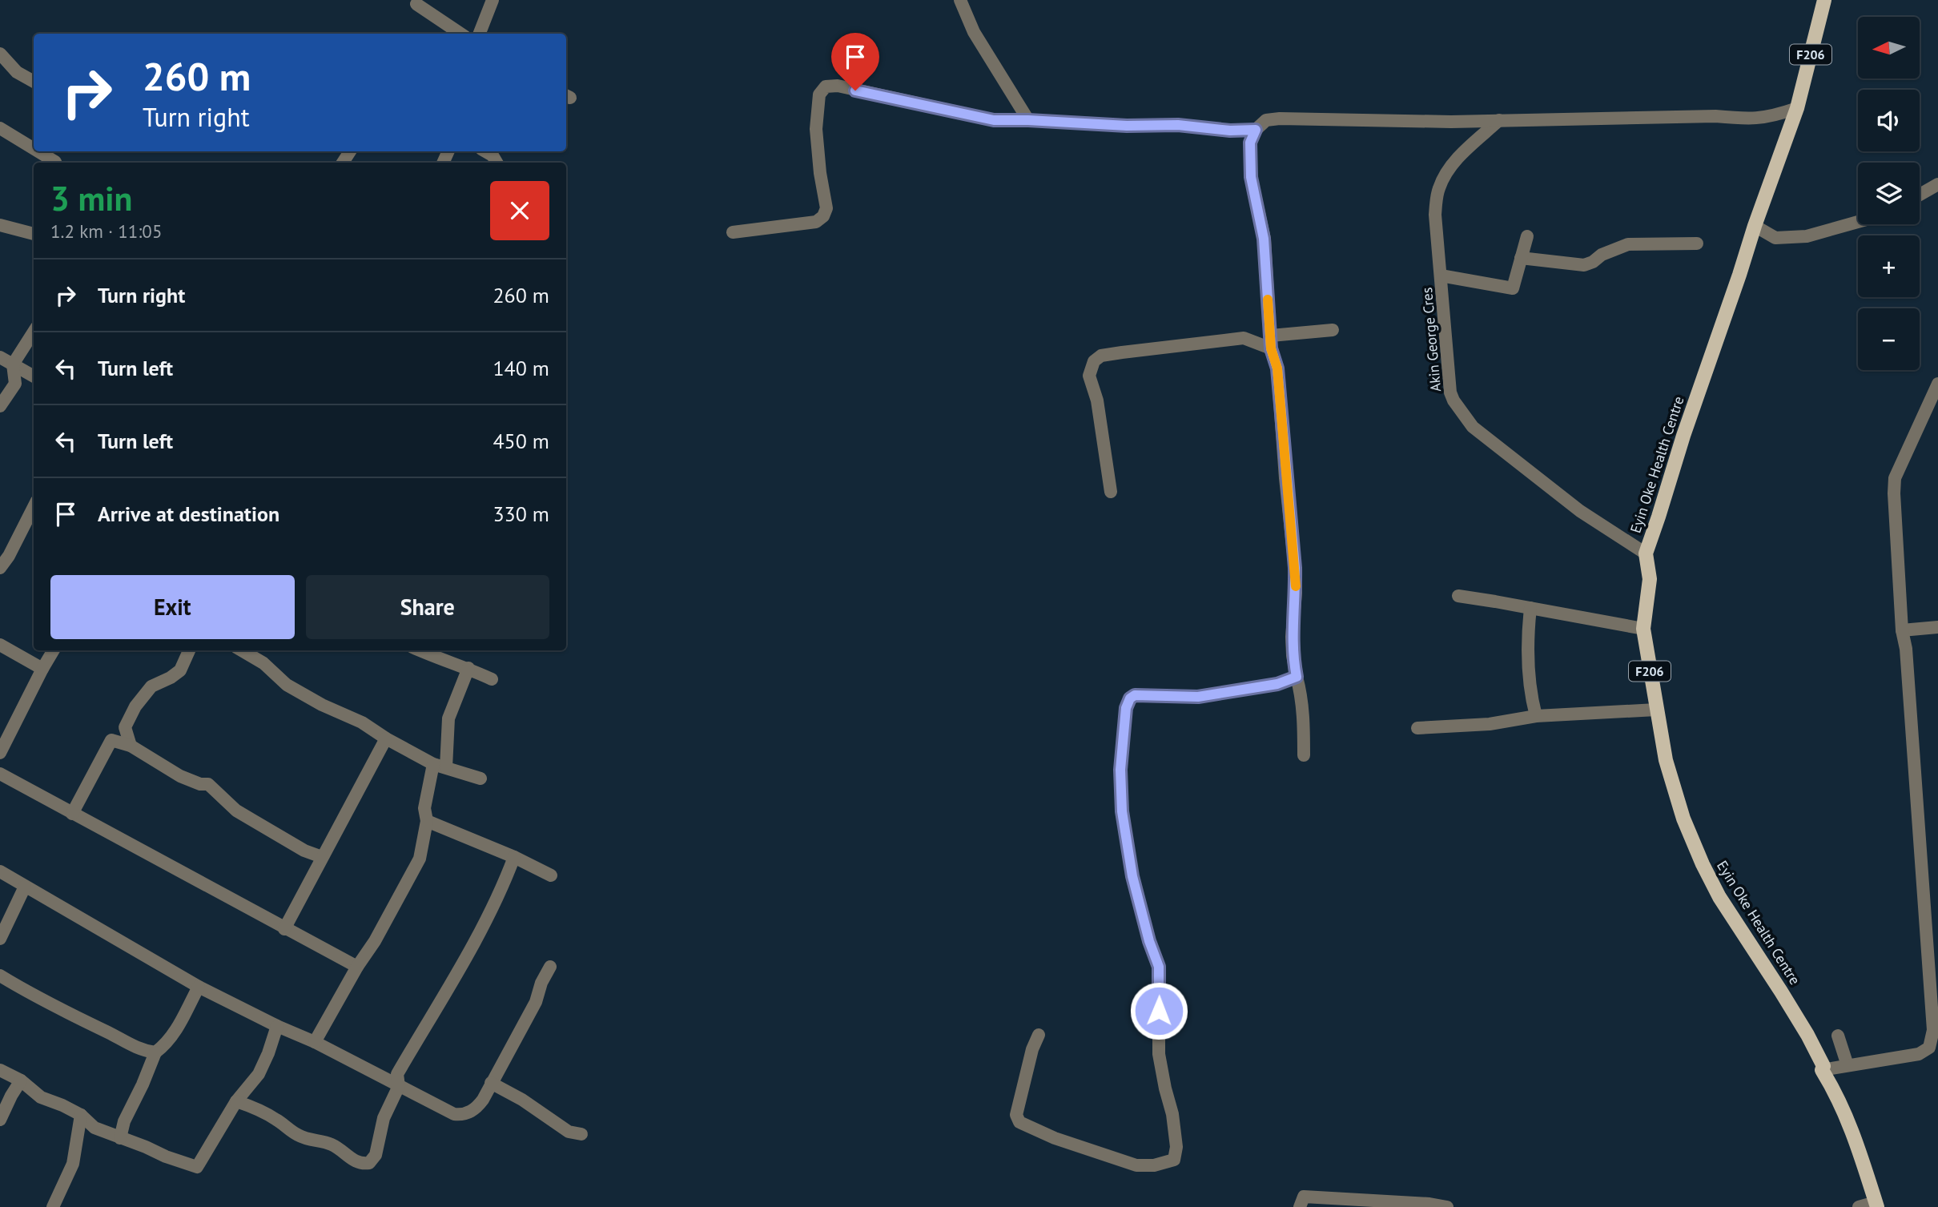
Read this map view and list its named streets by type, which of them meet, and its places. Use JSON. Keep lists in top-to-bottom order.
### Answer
{
  "streets": {
    "main road": ["F206", "Eyin Oke Health Centre"],
    "street": ["Akin George Cres"]
  },
  "crossings": [
    ["Akin George Cres", "Eyin Oke Health Centre"]
  ],
  "north": "left",
  "page": {
    "map_buttons": ["+", "−"],
    "turn": ["260 m", "Turn right"],
    "heading": ["3 min", "1.2 km · 11:05"],
    "list": [
      {
        "name": "Turn right",
        "value": "260 m"
      },
      {
        "name": "Turn left",
        "value": "140 m"
      },
      {
        "name": "Turn left",
        "value": "450 m"
      },
      {
        "name": "Arrive at destination",
        "value": "330 m"
      }
    ],
    "buttons": ["Exit", "Share"]
  }
}
